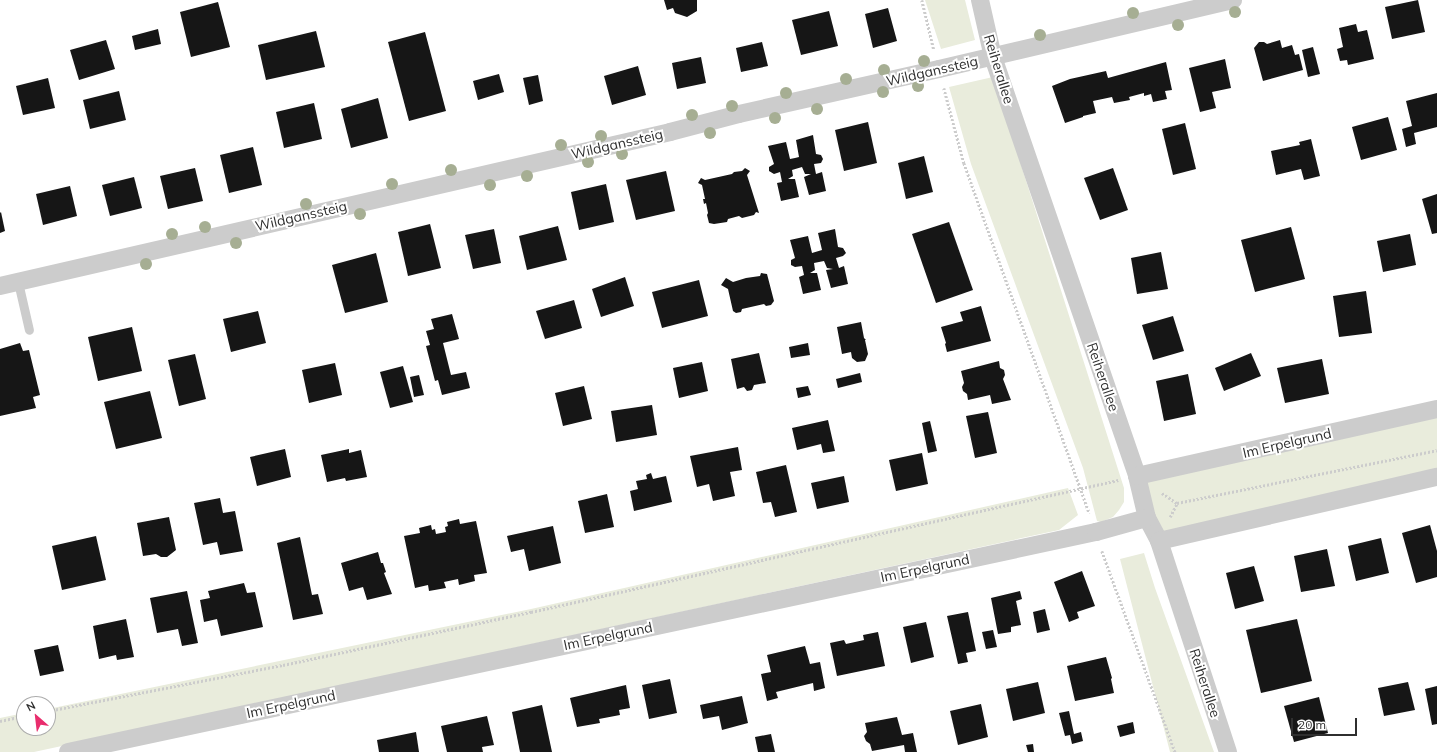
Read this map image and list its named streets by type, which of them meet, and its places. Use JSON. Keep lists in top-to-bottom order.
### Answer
{
  "streets": {
    "street": ["Reiherallee", "Wildganssteig", "Im Erpelgrund"]
  },
  "crossings": [
    ["Reiherallee", "Wildganssteig"],
    ["Reiherallee", "Im Erpelgrund"]
  ],
  "scale_bar": "20 m",
  "north": "top left"
}
